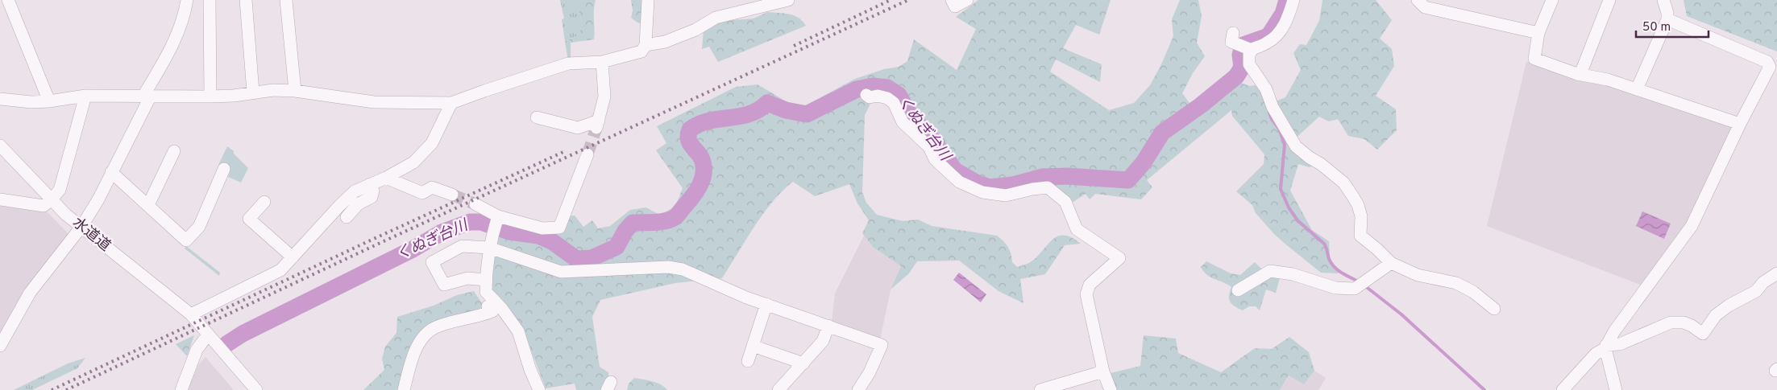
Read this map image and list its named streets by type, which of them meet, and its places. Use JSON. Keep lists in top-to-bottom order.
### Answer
{
  "streets": {
    "street": ["水道道"]
  },
  "water": ["くぬぎ台川"],
  "scale_bar": "50 m"
}
